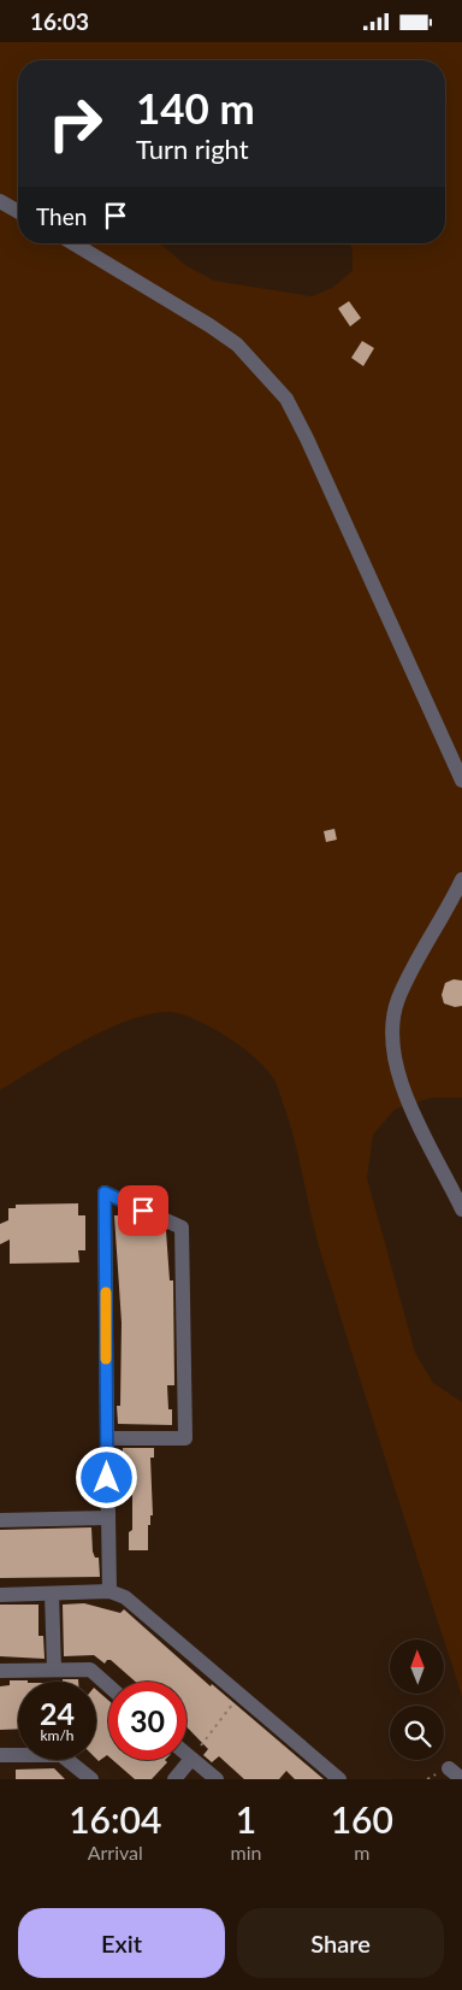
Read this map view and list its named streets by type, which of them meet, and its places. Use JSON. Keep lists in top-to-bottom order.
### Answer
{
  "north": "top",
  "page": {
    "status": "16:03",
    "turn": ["140 m", "Turn right"],
    "then": "Then",
    "speed": "24 km/h",
    "limit": "30",
    "eta": [
      "16:04",
      "Arrival",
      "1",
      "min",
      "160",
      "m"
    ],
    "buttons": ["Exit", "Share"]
  }
}
